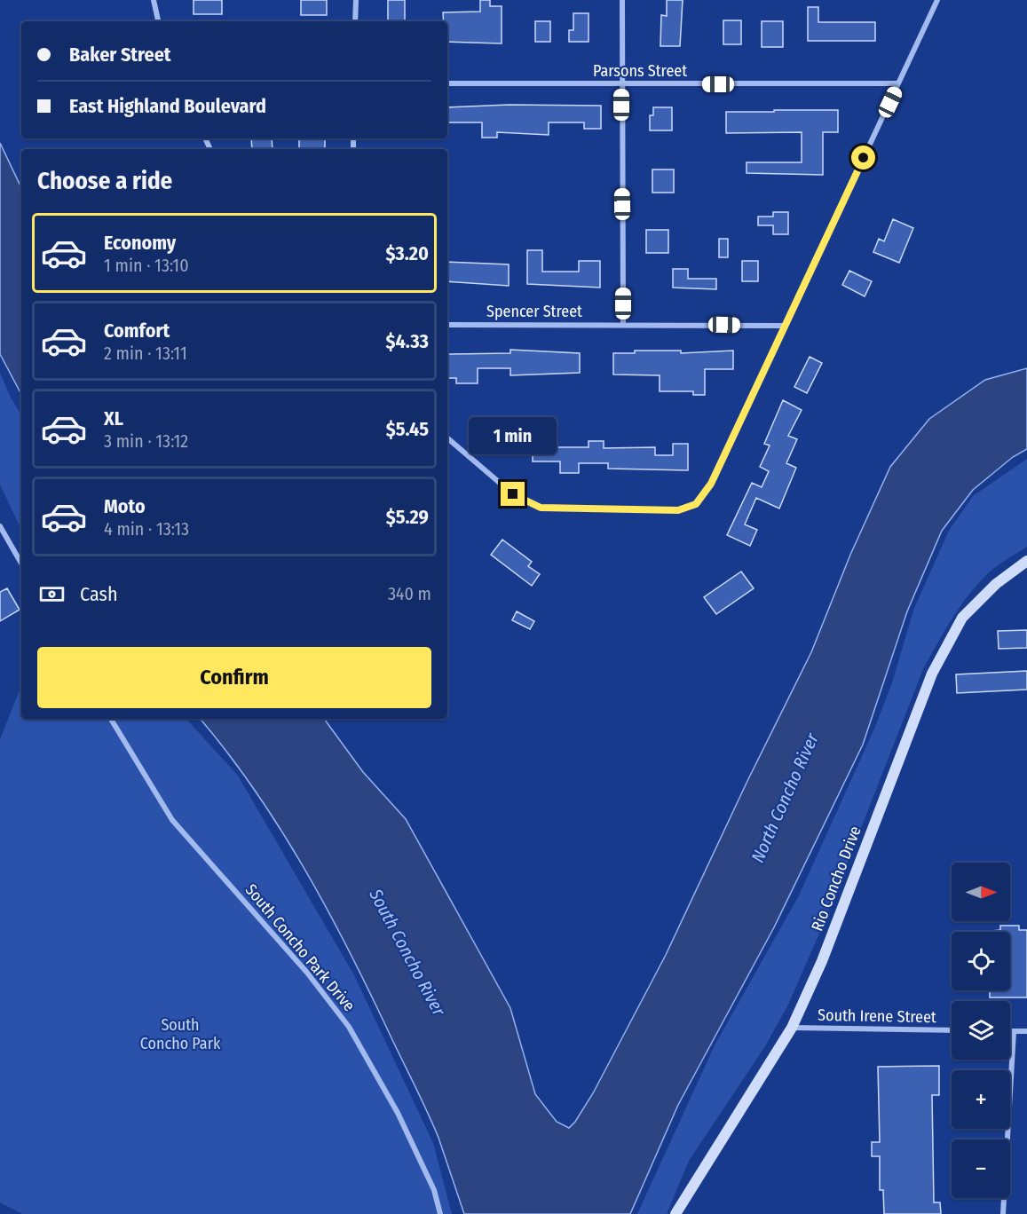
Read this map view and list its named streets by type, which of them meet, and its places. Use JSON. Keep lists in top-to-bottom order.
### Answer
{
  "streets": {
    "street": [
      "Parsons Street",
      "Spencer Street",
      "Rio Concho Drive",
      "South Concho Park Drive",
      "South Irene Street"
    ]
  },
  "crossings": [
    ["Rio Concho Drive", "South Irene Street"]
  ],
  "water": ["North Concho River", "South Concho River"],
  "parks": ["South Concho Park"],
  "north": "right",
  "page": {
    "banner": ["Baker Street", "East Highland Boulevard"],
    "heading": "Choose a ride",
    "list": [
      {
        "name": "Economy",
        "note": "1 min · 13:10",
        "value": "$3.20"
      },
      {
        "name": "Comfort",
        "note": "2 min · 13:11",
        "value": "$4.33"
      },
      {
        "name": "XL",
        "note": "3 min · 13:12",
        "value": "$5.45"
      },
      {
        "name": "Moto",
        "note": "4 min · 13:13",
        "value": "$5.29"
      }
    ],
    "bubble": "1 min",
    "pay": ["Cash", "340 m"],
    "buttons": "Confirm",
    "map_buttons": ["+", "−"]
  }
}
